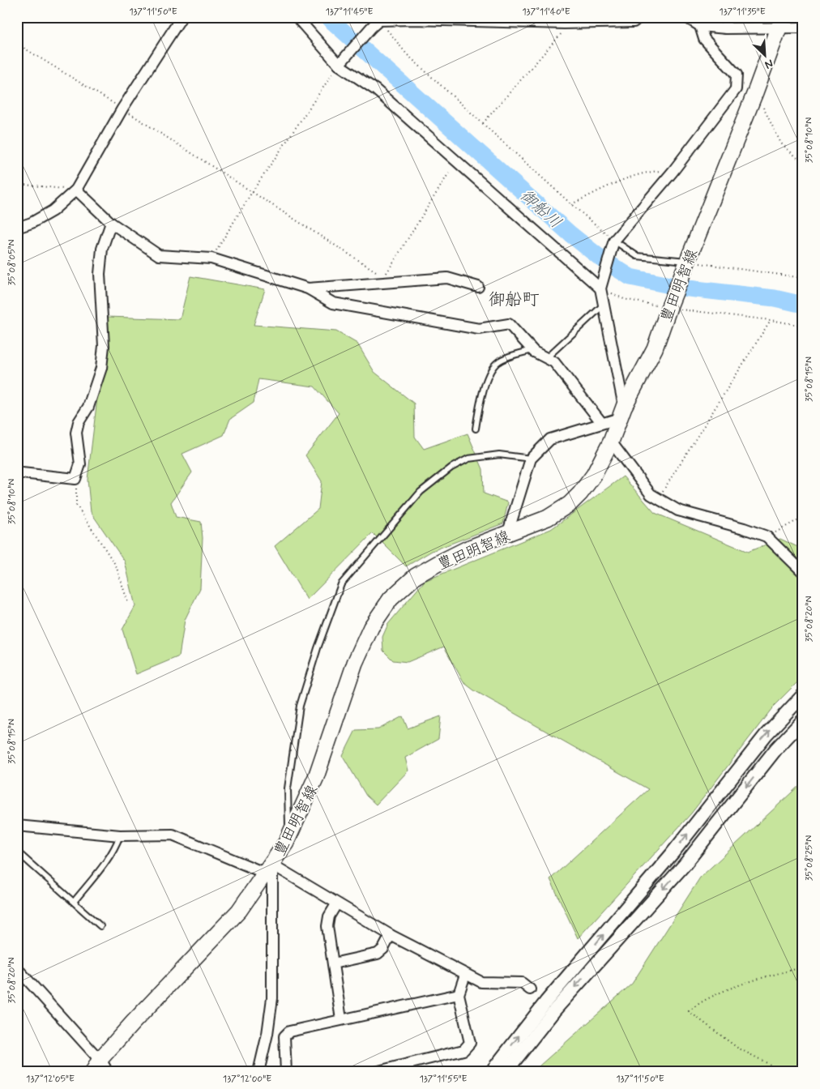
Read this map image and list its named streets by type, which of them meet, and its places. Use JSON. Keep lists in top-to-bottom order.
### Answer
{
  "streets": {
    "main road": ["豊田明智線"]
  },
  "districts": ["御船町"],
  "water": ["御船川"],
  "north": "bottom right",
  "coordinates": [
    "137°11'50\"E",
    "137°11'45\"E",
    "137°11'40\"E",
    "137°11'35\"E",
    "35°08'10\"N",
    "35°08'05\"N",
    "35°08'15\"N",
    "35°08'20\"N",
    "35°08'25\"N",
    "137°12'05\"E",
    "137°12'00\"E",
    "137°11'55\"E"
  ]
}
